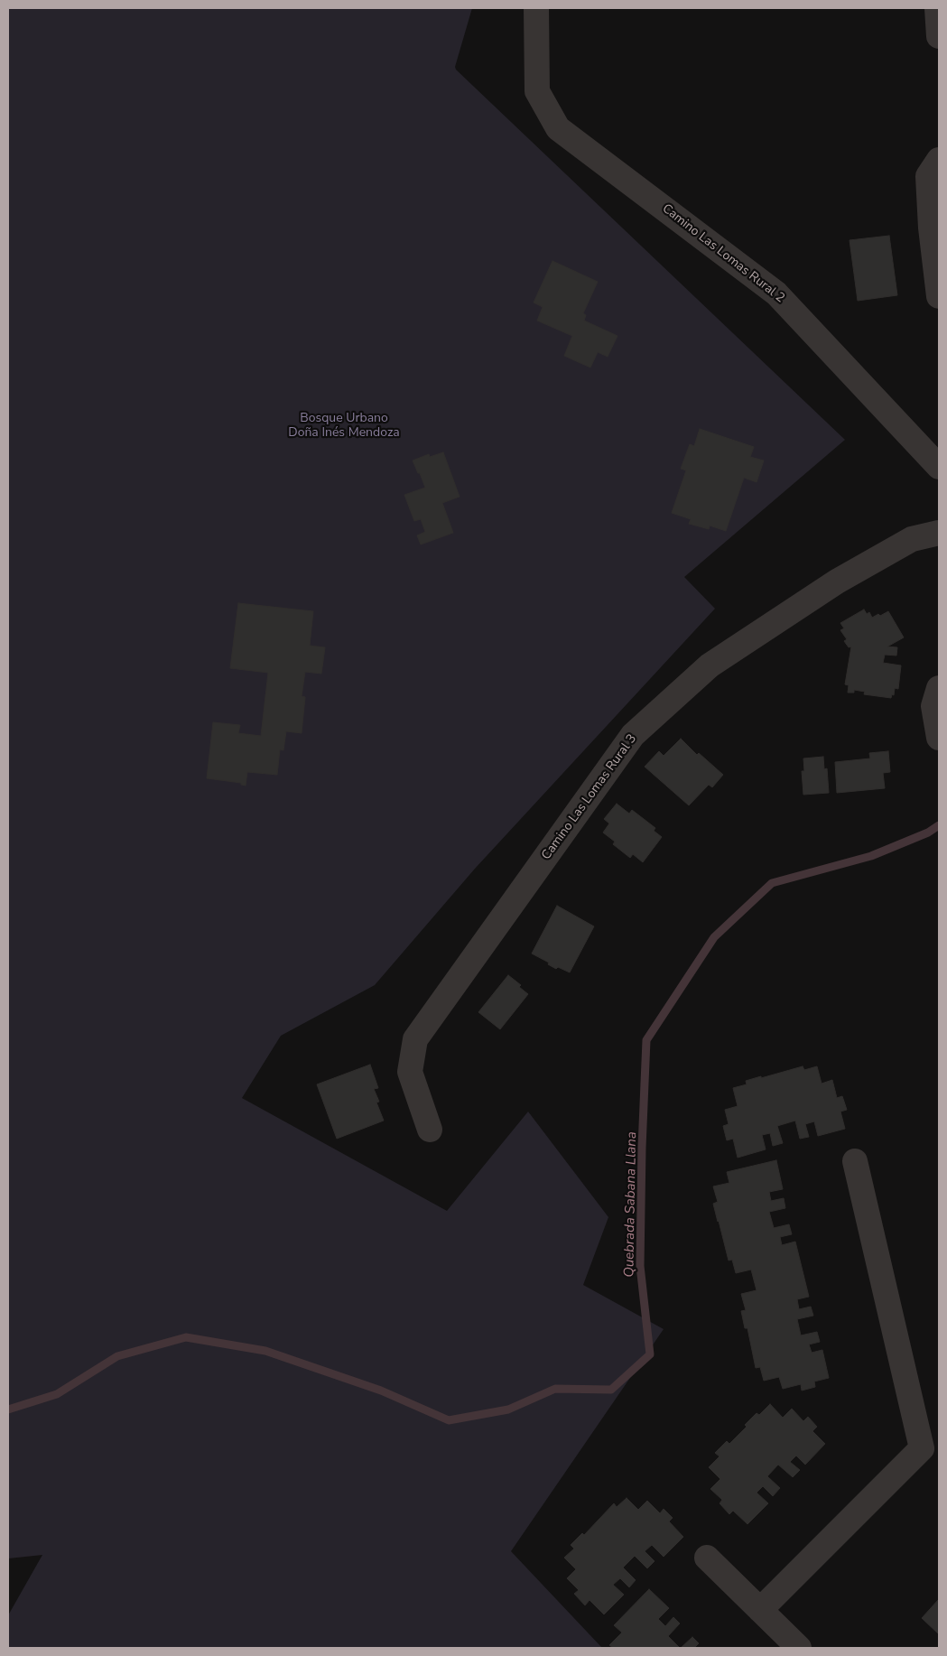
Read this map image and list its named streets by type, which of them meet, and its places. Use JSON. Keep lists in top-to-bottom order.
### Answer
{
  "streets": {
    "street": ["Camino Las Lomas Rural 2", "Camino Las Lomas Rural 3"]
  },
  "water": ["Quebrada Sabana Llana"],
  "parks": ["Bosque Urbano Doña Inés Mendoza"]
}
